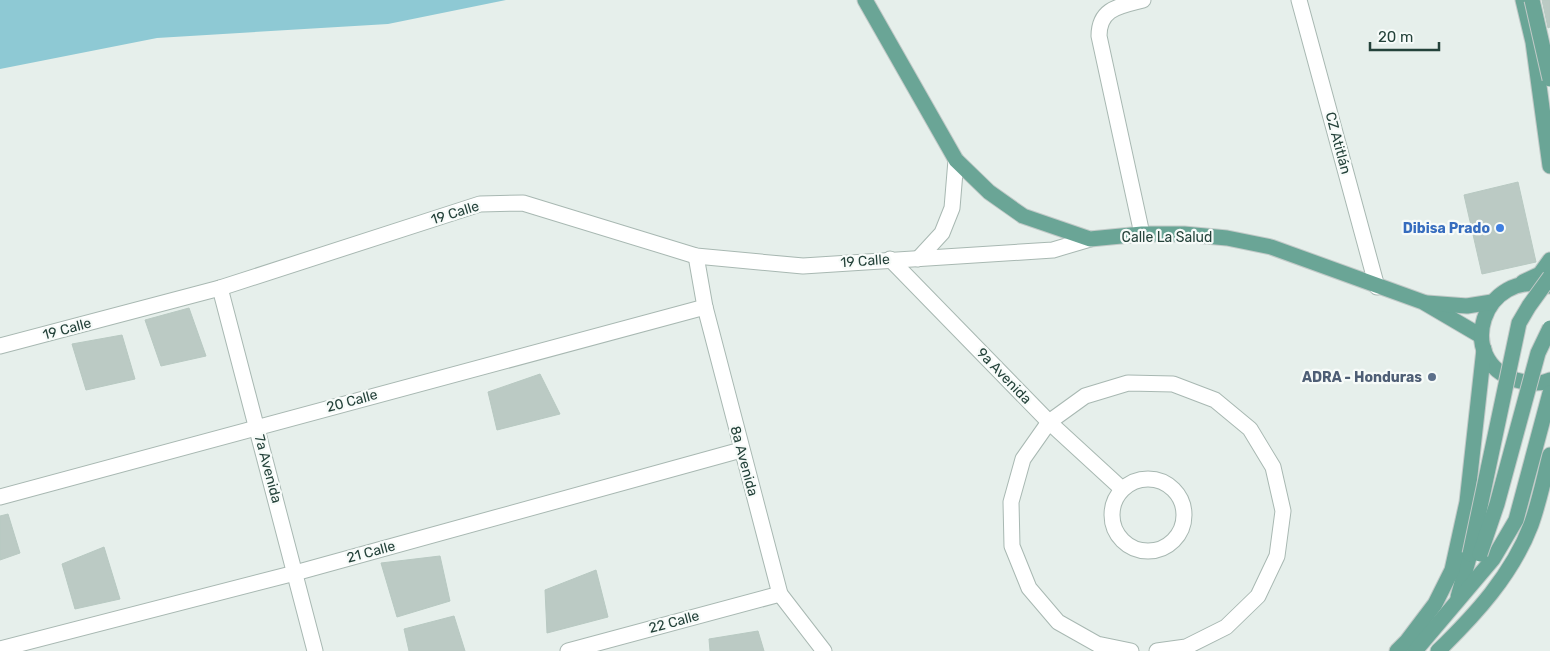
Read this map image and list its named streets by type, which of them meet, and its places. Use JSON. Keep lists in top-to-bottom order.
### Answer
{
  "streets": {
    "main road": ["Calle La Salud"],
    "street": [
      "CZ Atitlán",
      "19 Calle",
      "9a Avenida",
      "20 Calle",
      "8a Avenida",
      "7a Avenida",
      "21 Calle",
      "22 Calle"
    ]
  },
  "crossings": [
    ["CZ Atitlán", "Calle La Salud"],
    ["19 Calle", "Calle La Salud"],
    ["19 Calle", "9a Avenida"],
    ["19 Calle", "8a Avenida"],
    ["19 Calle", "7a Avenida"],
    ["20 Calle", "8a Avenida"],
    ["20 Calle", "7a Avenida"],
    ["8a Avenida", "21 Calle"],
    ["8a Avenida", "22 Calle"],
    ["7a Avenida", "21 Calle"]
  ],
  "places": ["Dibisa Prado", "ADRA - Honduras"],
  "scale_bar": "20 m"
}
